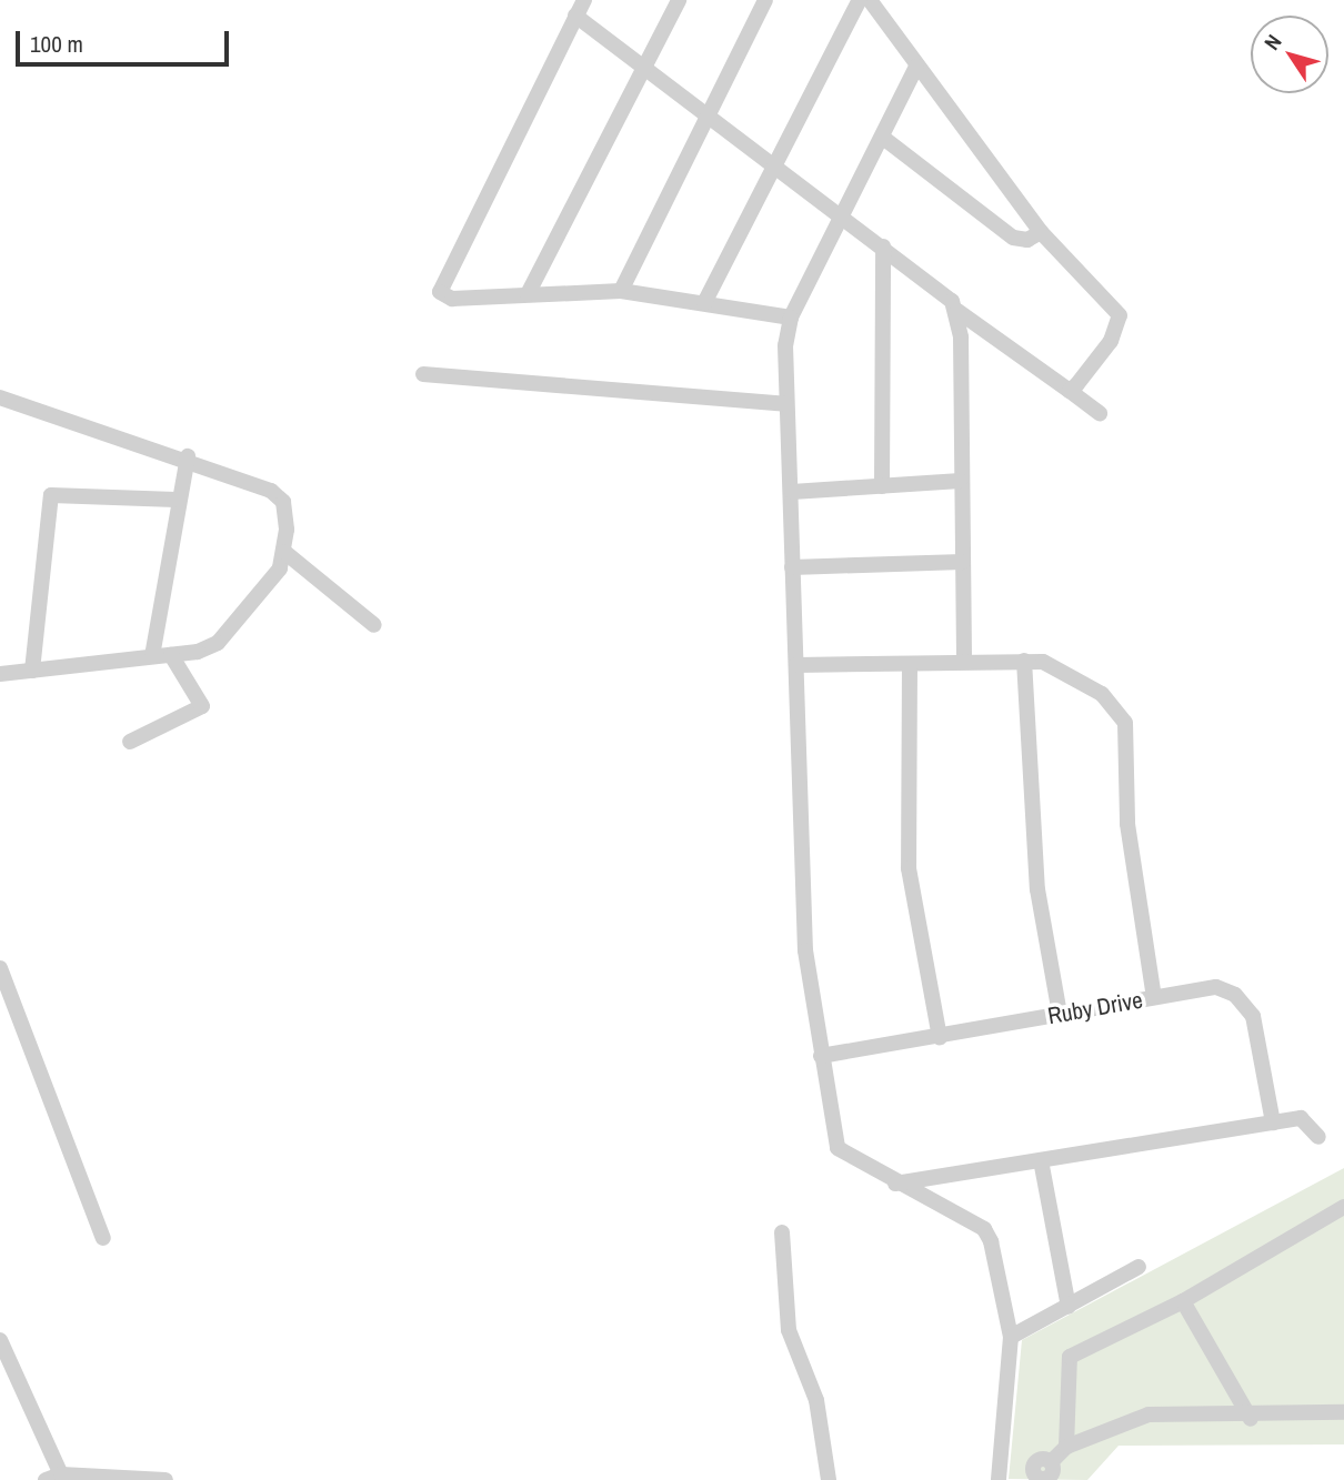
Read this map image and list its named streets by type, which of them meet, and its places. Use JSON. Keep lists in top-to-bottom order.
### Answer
{
  "streets": {
    "street": ["Ruby Drive"]
  },
  "scale_bar": "100 m",
  "north": "top left"
}
